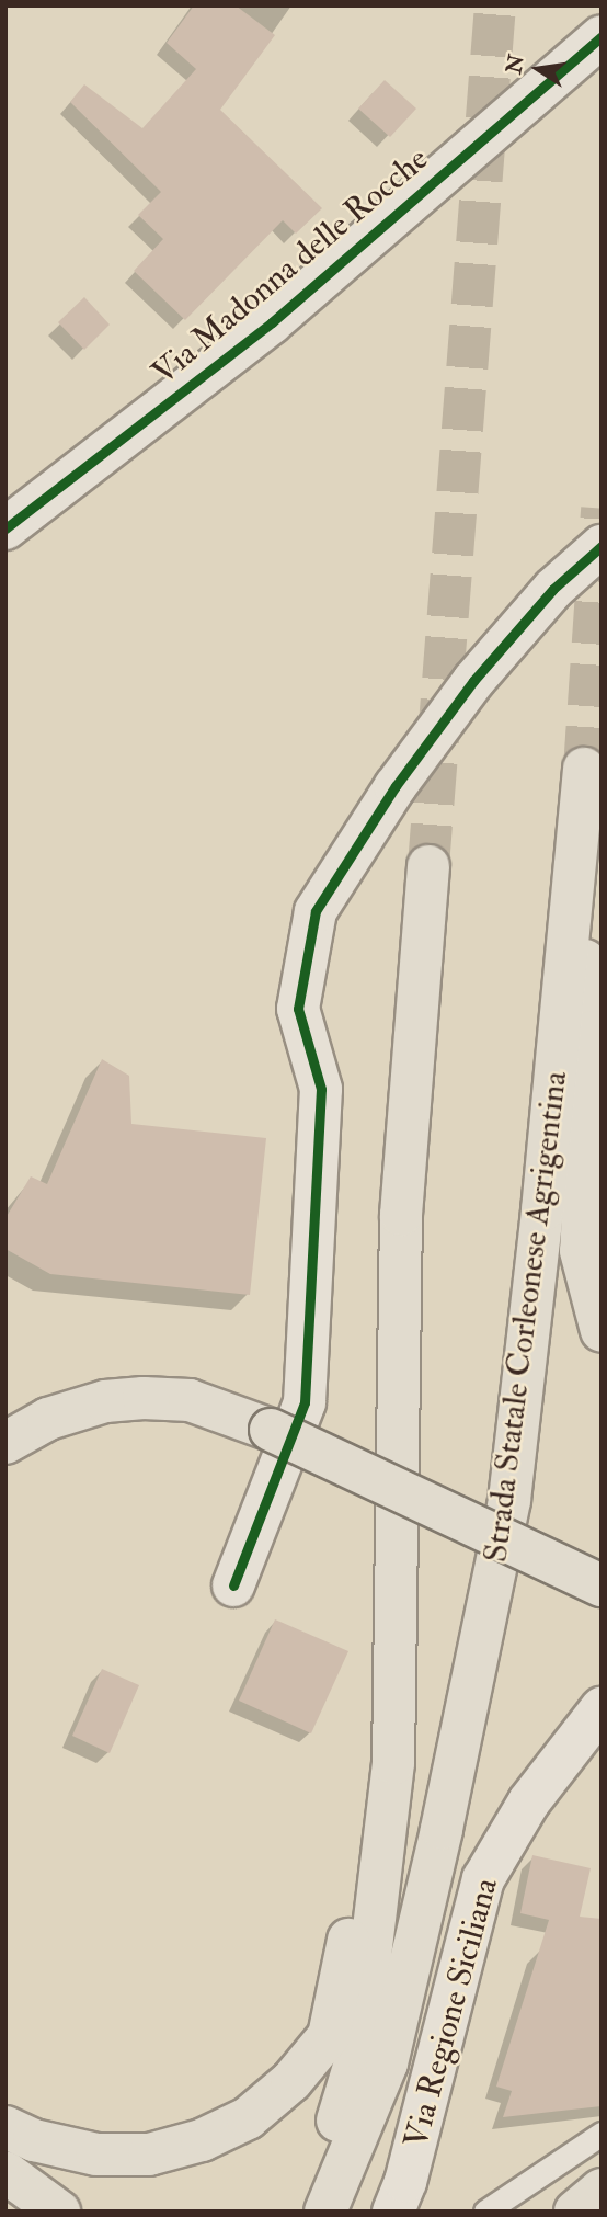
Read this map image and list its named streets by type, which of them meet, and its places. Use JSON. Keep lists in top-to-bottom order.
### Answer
{
  "streets": {
    "main road": ["Strada Statale Corleonese Agrigentina"],
    "street": ["Via Madonna delle Rocche", "Via Regione Siciliana"]
  },
  "north": "left"
}
